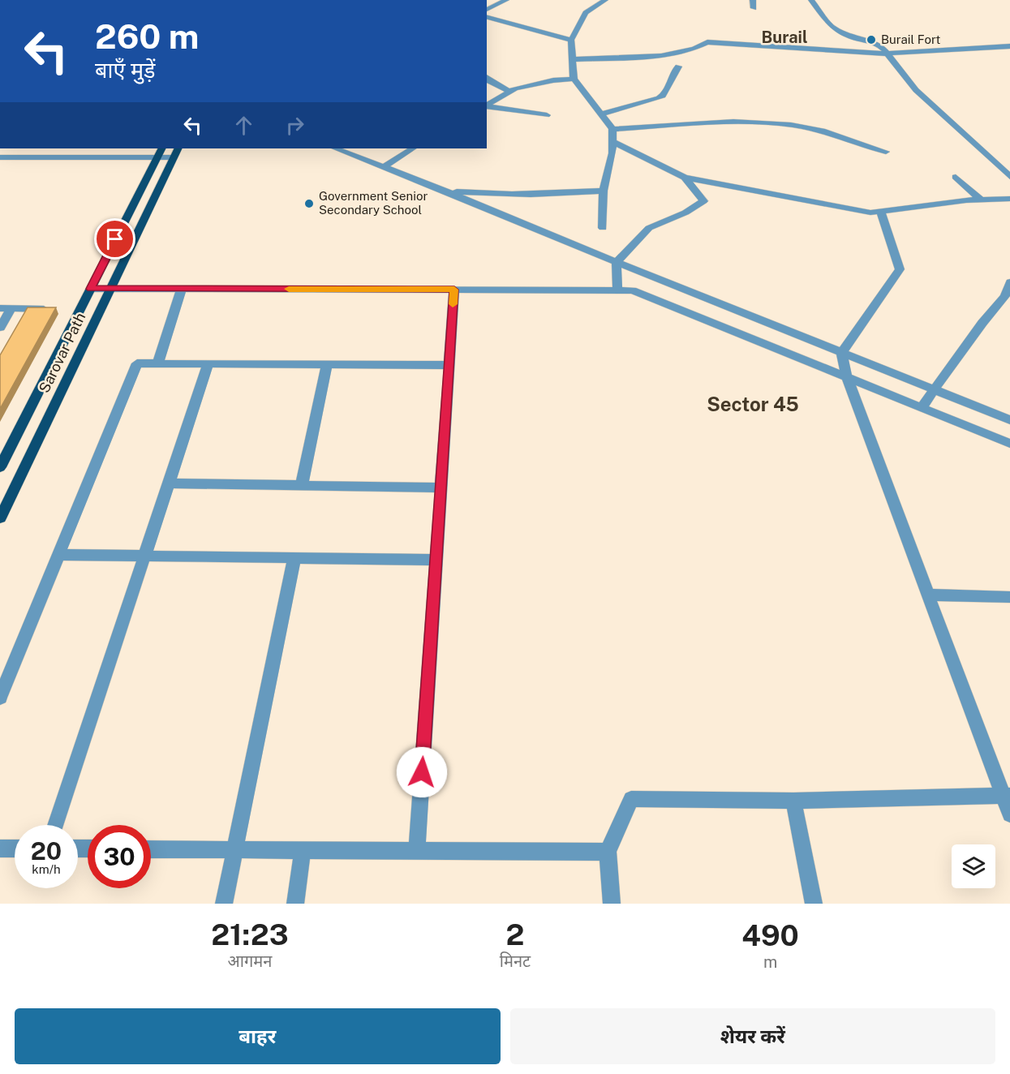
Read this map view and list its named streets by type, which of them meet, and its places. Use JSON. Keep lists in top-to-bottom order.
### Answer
{
  "streets": {
    "main road": ["Sarovar Path"]
  },
  "districts": ["Burail", "Sector 45"],
  "places": ["Burail Fort", "Government Senior Secondary School"],
  "page": {
    "turn": ["260 m", "बाएँ मुड़ें"],
    "speed": "20 km/h",
    "limit": "30",
    "eta": [
      "21:23",
      "आगमन",
      "2",
      "मिनट",
      "490",
      "m"
    ],
    "buttons": ["बाहर", "शेयर करें"]
  }
}
